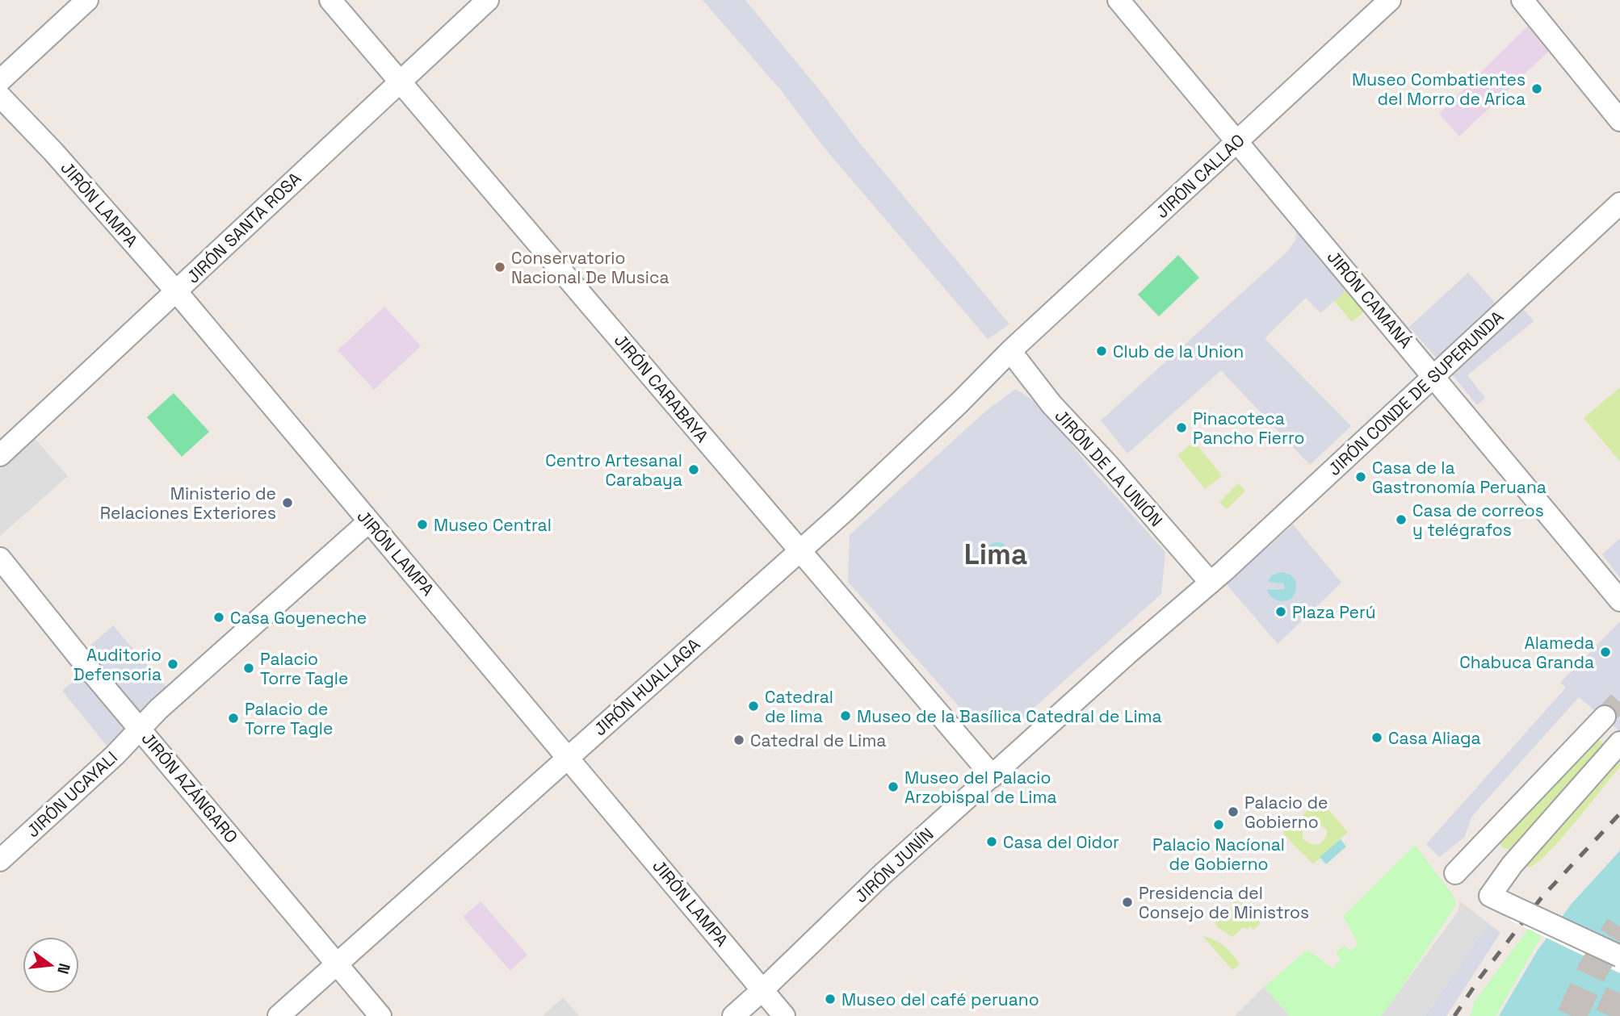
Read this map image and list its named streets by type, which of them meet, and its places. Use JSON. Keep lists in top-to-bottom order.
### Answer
{
  "streets": {
    "street": [
      "JIRÓN CALLAO",
      "JIRÓN LAMPA",
      "JIRÓN SANTA ROSA",
      "JIRÓN CAMANÁ",
      "JIRÓN CARABAYA",
      "JIRÓN CONDE DE SUPERUNDA",
      "JIRÓN DE LA UNIÓN",
      "JIRÓN HUALLAGA",
      "JIRÓN AZÁNGARO",
      "JIRÓN UCAYALI",
      "JIRÓN JUNÍN"
    ]
  },
  "crossings": [
    ["JIRÓN CALLAO", "JIRÓN CAMANÁ"],
    ["JIRÓN CALLAO", "JIRÓN DE LA UNIÓN"],
    ["JIRÓN CALLAO", "JIRÓN HUALLAGA"],
    ["JIRÓN LAMPA", "JIRÓN SANTA ROSA"],
    ["JIRÓN LAMPA", "JIRÓN HUALLAGA"],
    ["JIRÓN LAMPA", "JIRÓN UCAYALI"],
    ["JIRÓN LAMPA", "JIRÓN JUNÍN"],
    ["JIRÓN SANTA ROSA", "JIRÓN CARABAYA"],
    ["JIRÓN CAMANÁ", "JIRÓN CONDE DE SUPERUNDA"],
    ["JIRÓN CARABAYA", "JIRÓN HUALLAGA"],
    ["JIRÓN CARABAYA", "JIRÓN JUNÍN"],
    ["JIRÓN CONDE DE SUPERUNDA", "JIRÓN DE LA UNIÓN"],
    ["JIRÓN CONDE DE SUPERUNDA", "JIRÓN JUNÍN"],
    ["JIRÓN DE LA UNIÓN", "JIRÓN HUALLAGA"],
    ["JIRÓN DE LA UNIÓN", "JIRÓN JUNÍN"],
    ["JIRÓN HUALLAGA", "JIRÓN AZÁNGARO"],
    ["JIRÓN AZÁNGARO", "JIRÓN UCAYALI"]
  ],
  "districts": ["Lima"],
  "places": [
    "Museo Combatientes del Morro de Arica",
    "Conservatorio Nacional De Musica",
    "Club de la Union",
    "Pinacoteca Pancho Fierro",
    "Centro Artesanal Carabaya",
    "Casa de la Gastronomía Peruana",
    "Ministerio de Relaciones Exteriores",
    "Casa de correos y telégrafos",
    "Museo Central",
    "Plaza Perú",
    "Casa Goyeneche",
    "Alameda Chabuca Granda",
    "Auditorio Defensoria",
    "Palacio Torre Tagle",
    "Catedral de lima",
    "Museo de la Basílica Catedral de Lima",
    "Palacio de Torre Tagle",
    "Casa Aliaga",
    "Catedral de Lima",
    "Museo del Palacio Arzobispal de Lima",
    "Palacio de Gobierno",
    "Palacio Nacíonal de Gobierno",
    "Casa del Oidor",
    "Presidencia del Consejo de Ministros",
    "Museo del café peruano"
  ],
  "north": "right"
}
